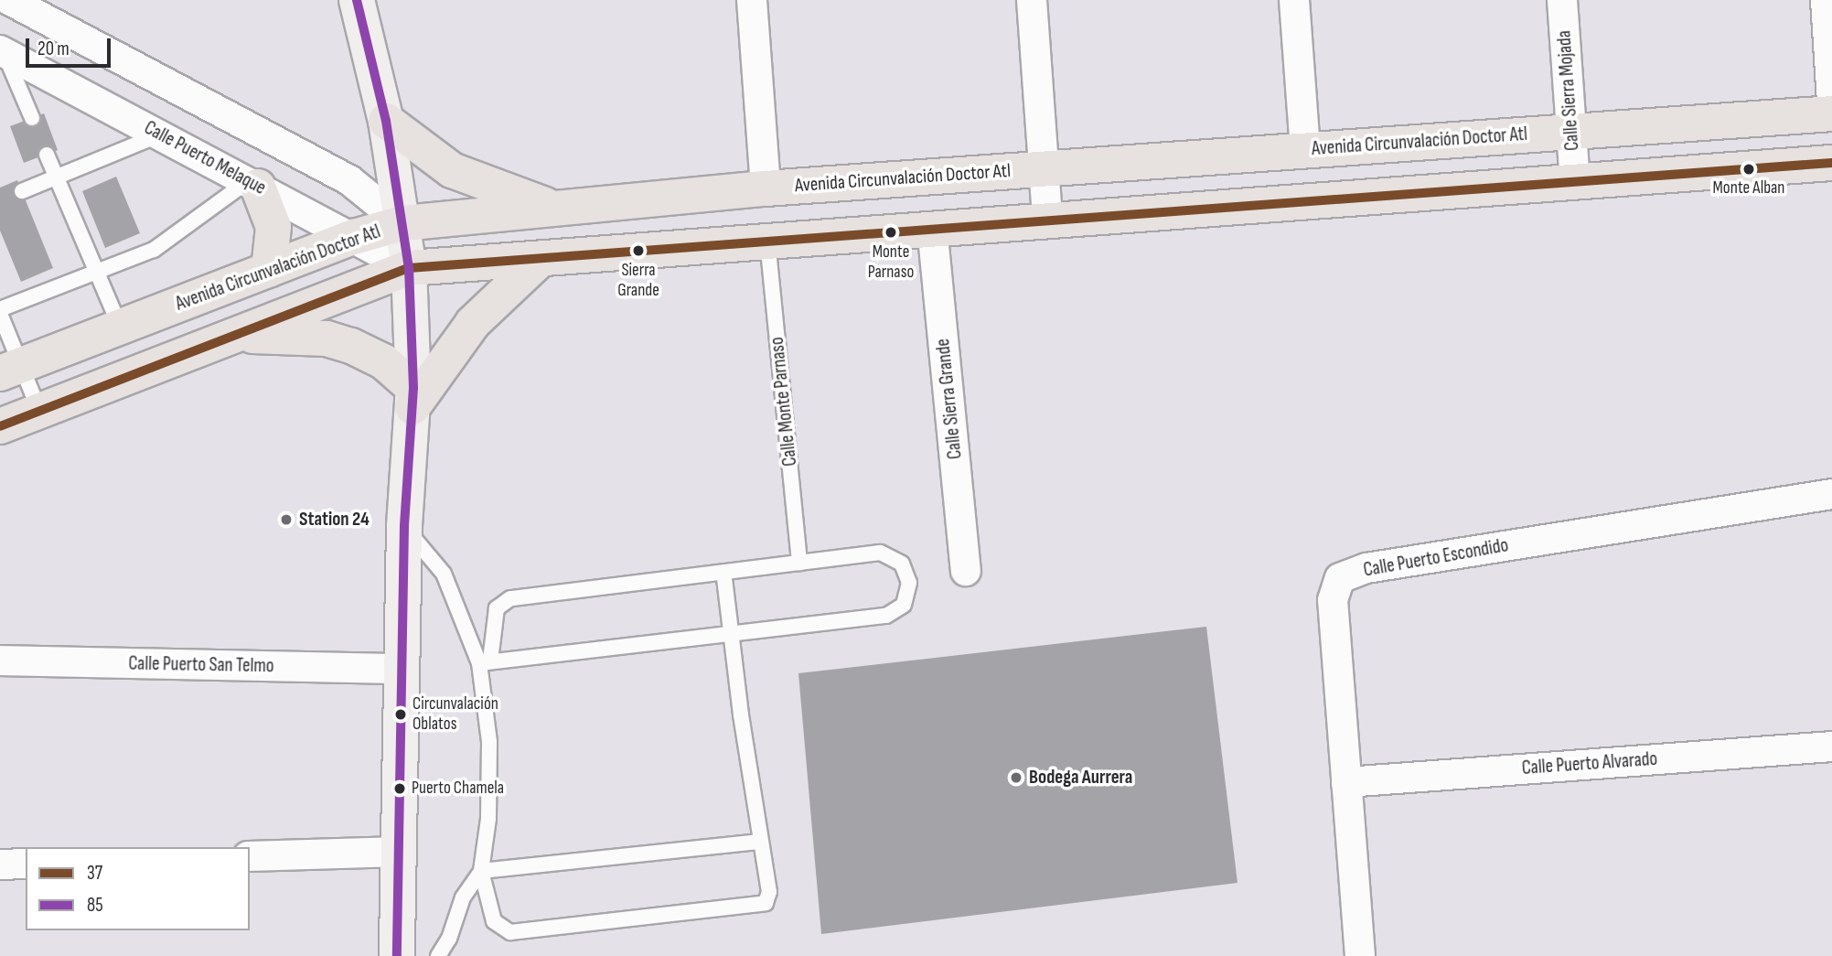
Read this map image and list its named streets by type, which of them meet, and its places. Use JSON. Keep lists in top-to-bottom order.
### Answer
{
  "streets": {
    "main road": ["Avenida Circunvalación Doctor Atl"],
    "street": [
      "Calle Sierra Mojada",
      "Calle Puerto Melaque",
      "Calle Sierra Grande",
      "Calle Puerto Escondido",
      "Calle Puerto San Telmo",
      "Calle Puerto Alvarado"
    ],
    "lane": ["Calle Monte Parnaso"]
  },
  "crossings": [
    ["Calle Sierra Mojada", "Avenida Circunvalación Doctor Atl"],
    ["Avenida Circunvalación Doctor Atl", "Calle Puerto Melaque"],
    ["Calle Puerto Escondido", "Calle Puerto Alvarado"]
  ],
  "places": [
    "Monte Alban",
    "Monte Parnaso",
    "Sierra Grande",
    "Station 24",
    "Circunvalación Oblatos",
    "Bodega Aurrera",
    "Puerto Chamela"
  ],
  "lines": ["transit line 85", "transit line 37"],
  "legend": ["37", "85"],
  "scale_bar": "20 m"
}
